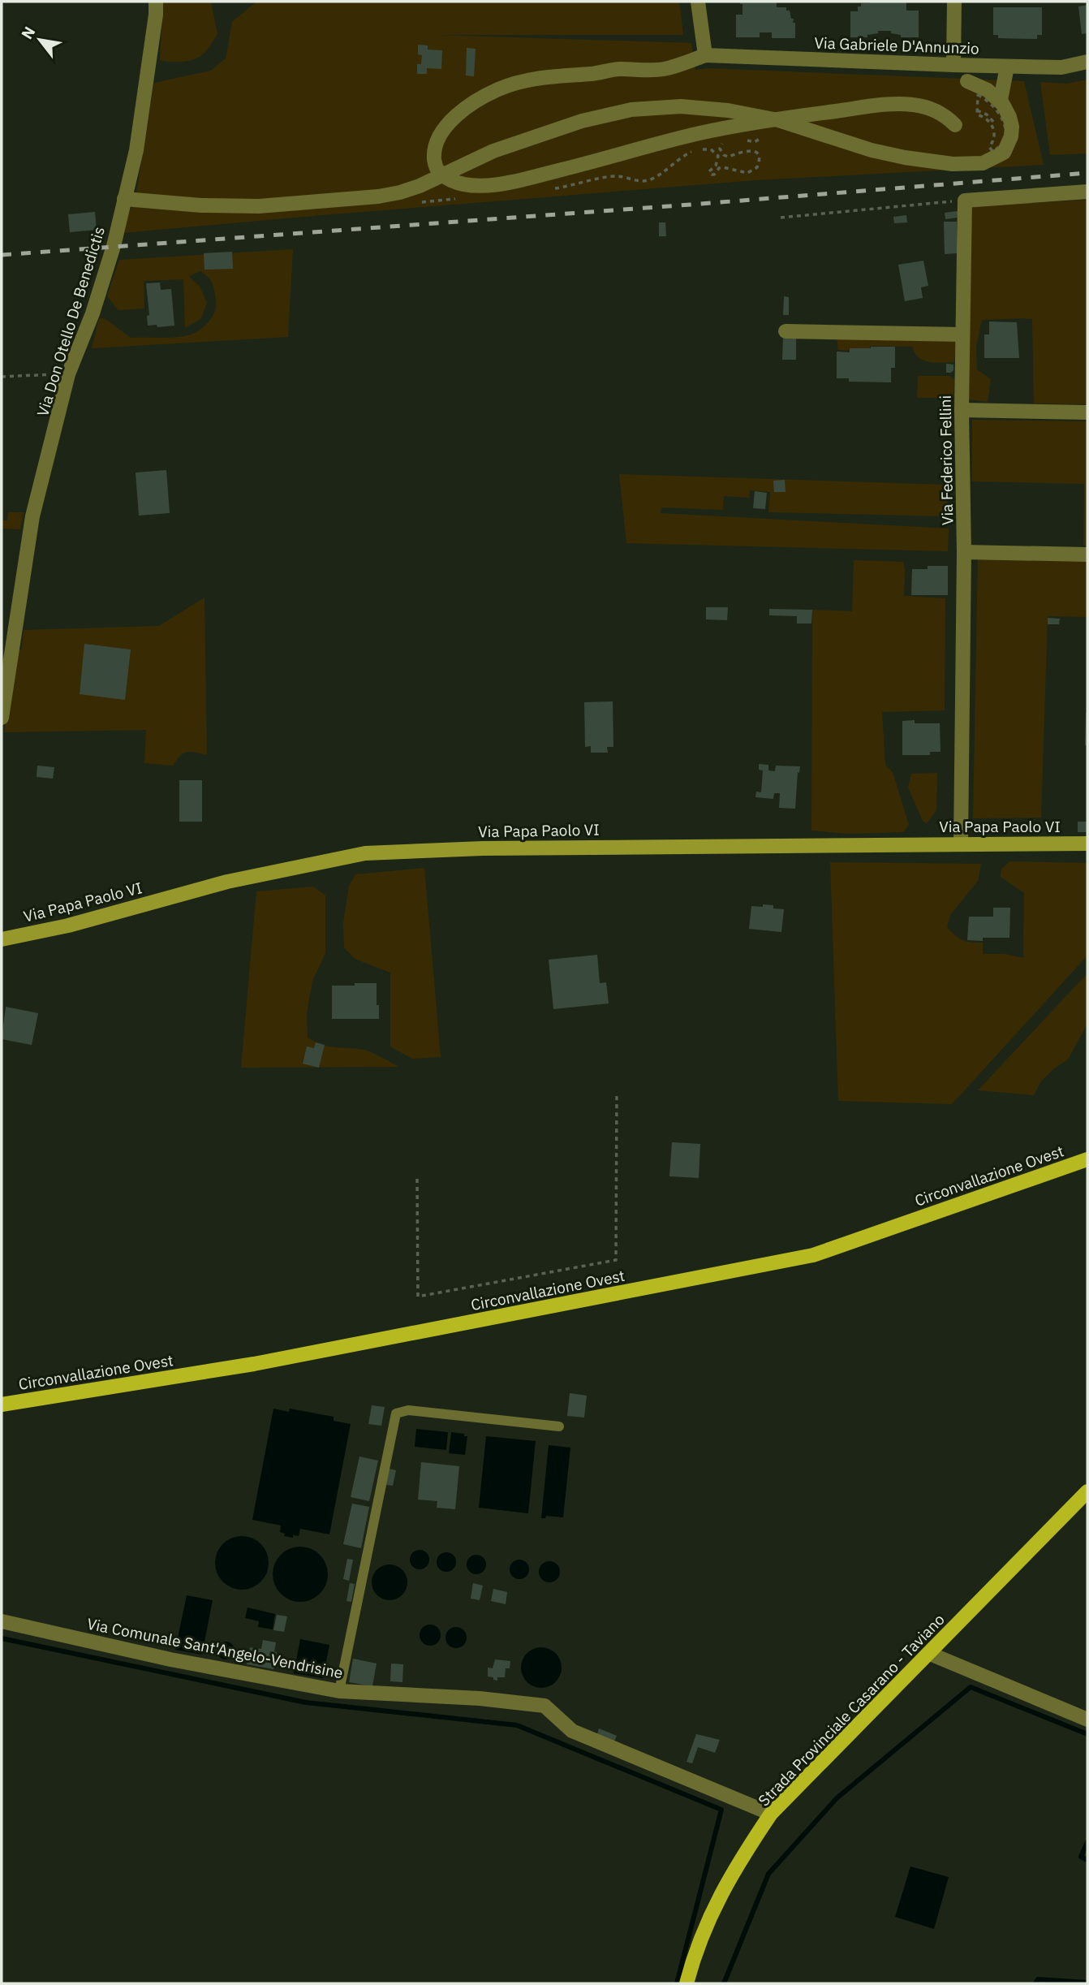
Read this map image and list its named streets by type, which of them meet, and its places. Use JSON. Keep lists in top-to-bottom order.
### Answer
{
  "streets": {
    "main road": ["Circonvallazione Ovest", "Strada Provinciale Casarano - Taviano"],
    "street": [
      "Via Gabriele D'Annunzio",
      "Via Don Otello De Benedictis",
      "Via Federico Fellini",
      "Via Papa Paolo VI",
      "Via Comunale Sant'Angelo-Vendrisine"
    ]
  },
  "crossings": [
    ["Via Federico Fellini", "Via Papa Paolo VI"],
    ["Via Comunale Sant'Angelo-Vendrisine", "Strada Provinciale Casarano - Taviano"]
  ],
  "north": "top left"
}
